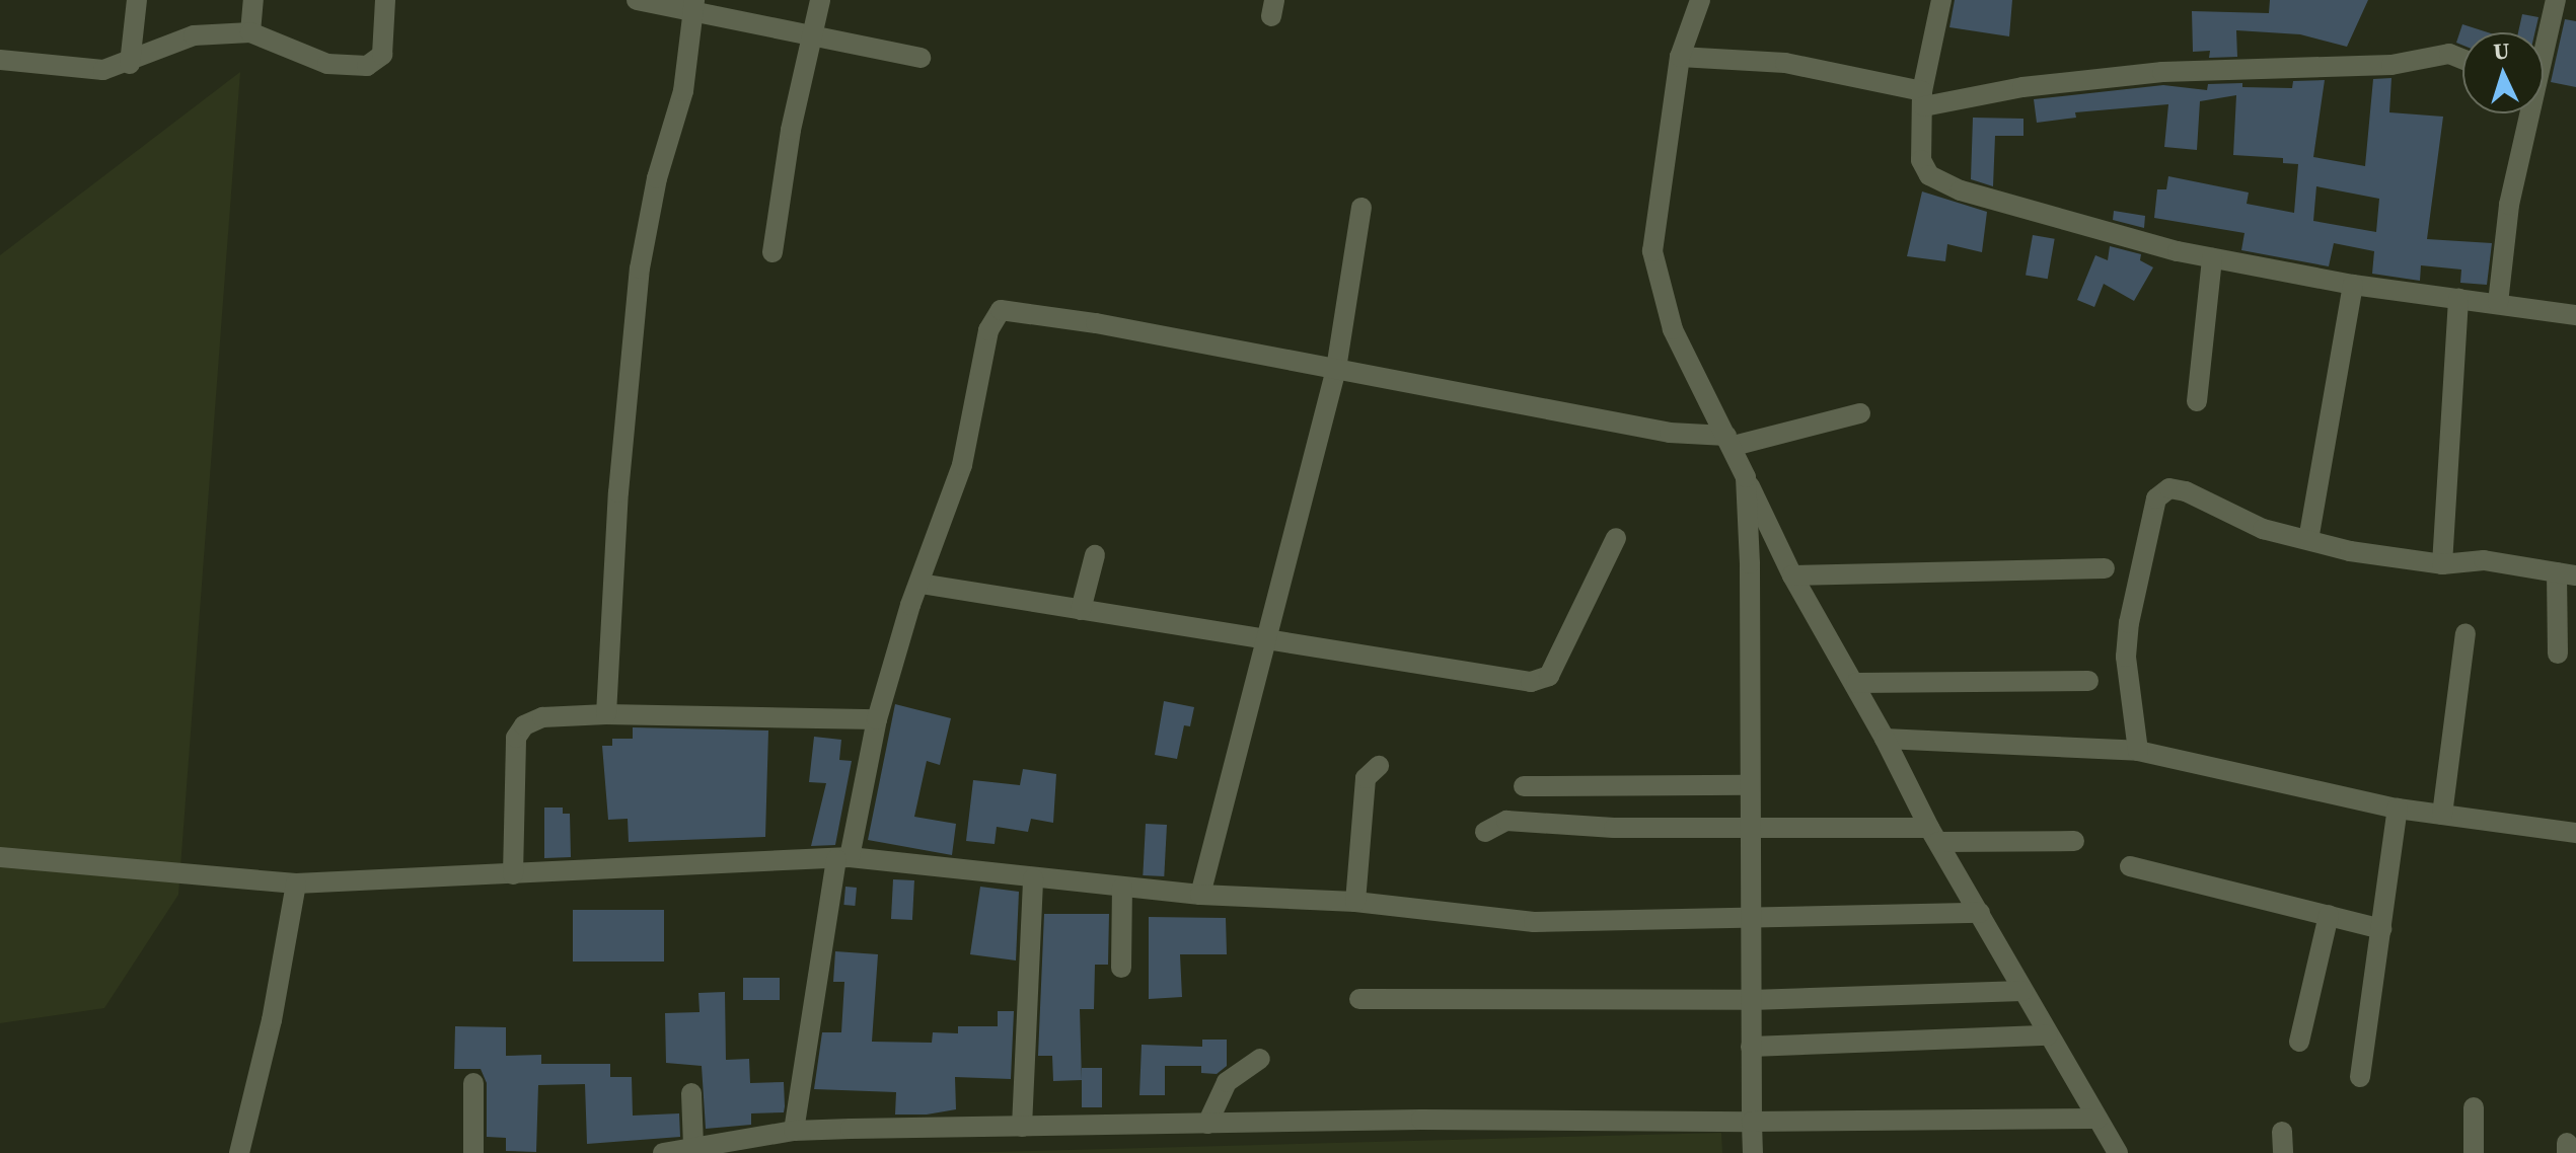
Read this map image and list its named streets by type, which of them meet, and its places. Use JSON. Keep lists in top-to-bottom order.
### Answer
{
  "north": "top"
}
